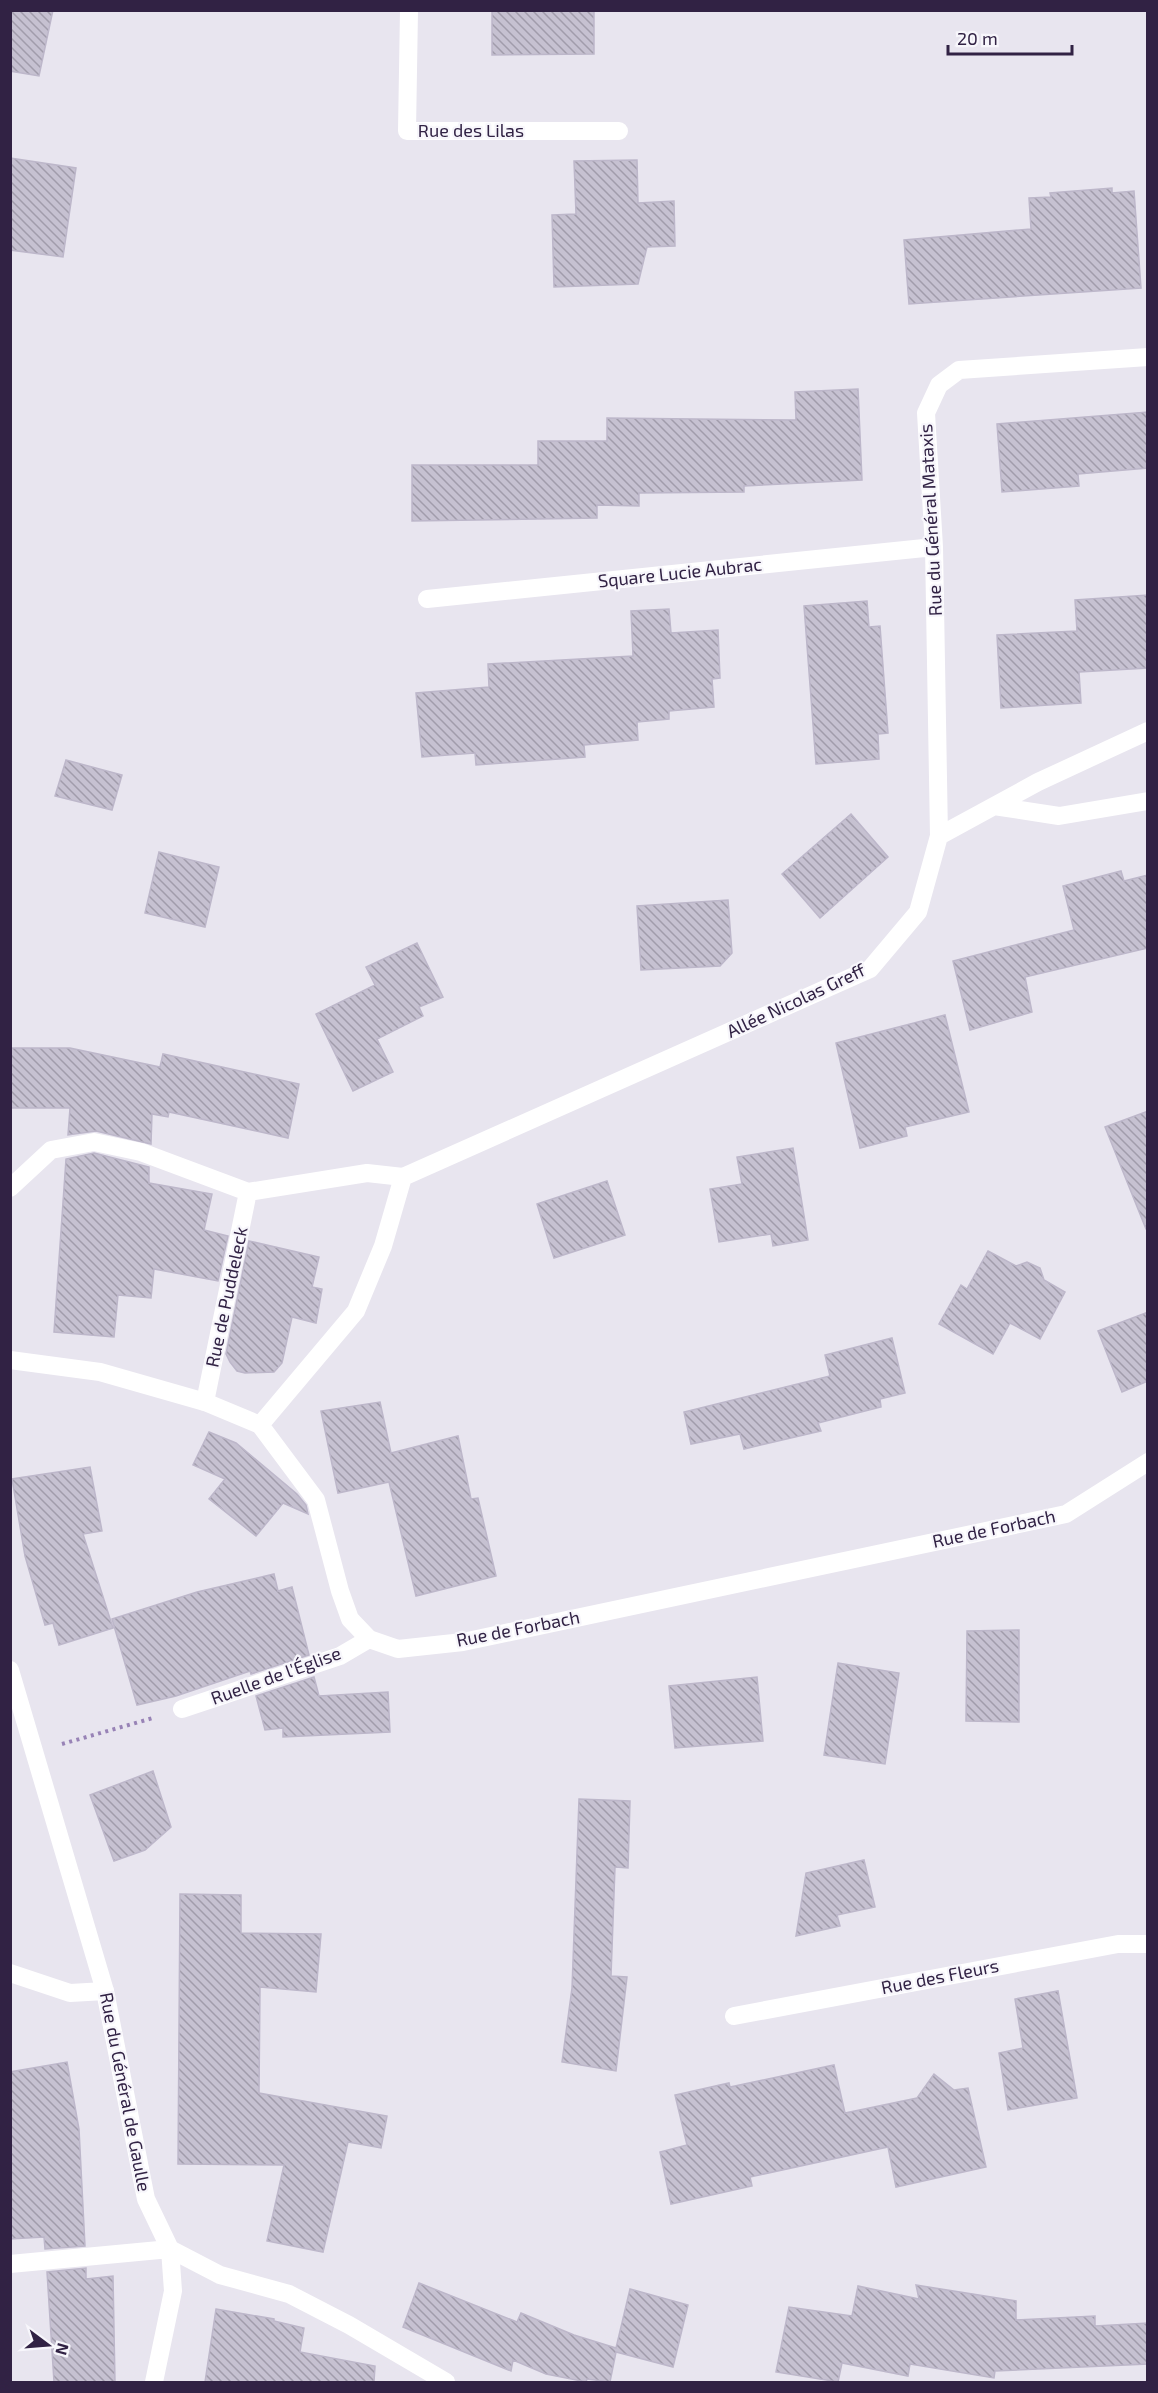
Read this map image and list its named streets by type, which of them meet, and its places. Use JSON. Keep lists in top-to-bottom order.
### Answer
{
  "streets": {
    "street": [
      "Rue des Lilas",
      "Rue du Général Mataxis",
      "Square Lucie Aubrac",
      "Allée Nicolas Greff",
      "Rue de Puddeleck",
      "Rue de Forbach",
      "Ruelle de l'Église",
      "Rue des Fleurs",
      "Rue du Général de Gaulle"
    ]
  },
  "crossings": [
    ["Rue du Général Mataxis", "Square Lucie Aubrac"],
    ["Rue du Général Mataxis", "Allée Nicolas Greff"],
    ["Rue de Forbach", "Ruelle de l'Église"]
  ],
  "scale_bar": "20 m",
  "north": "right"
}
